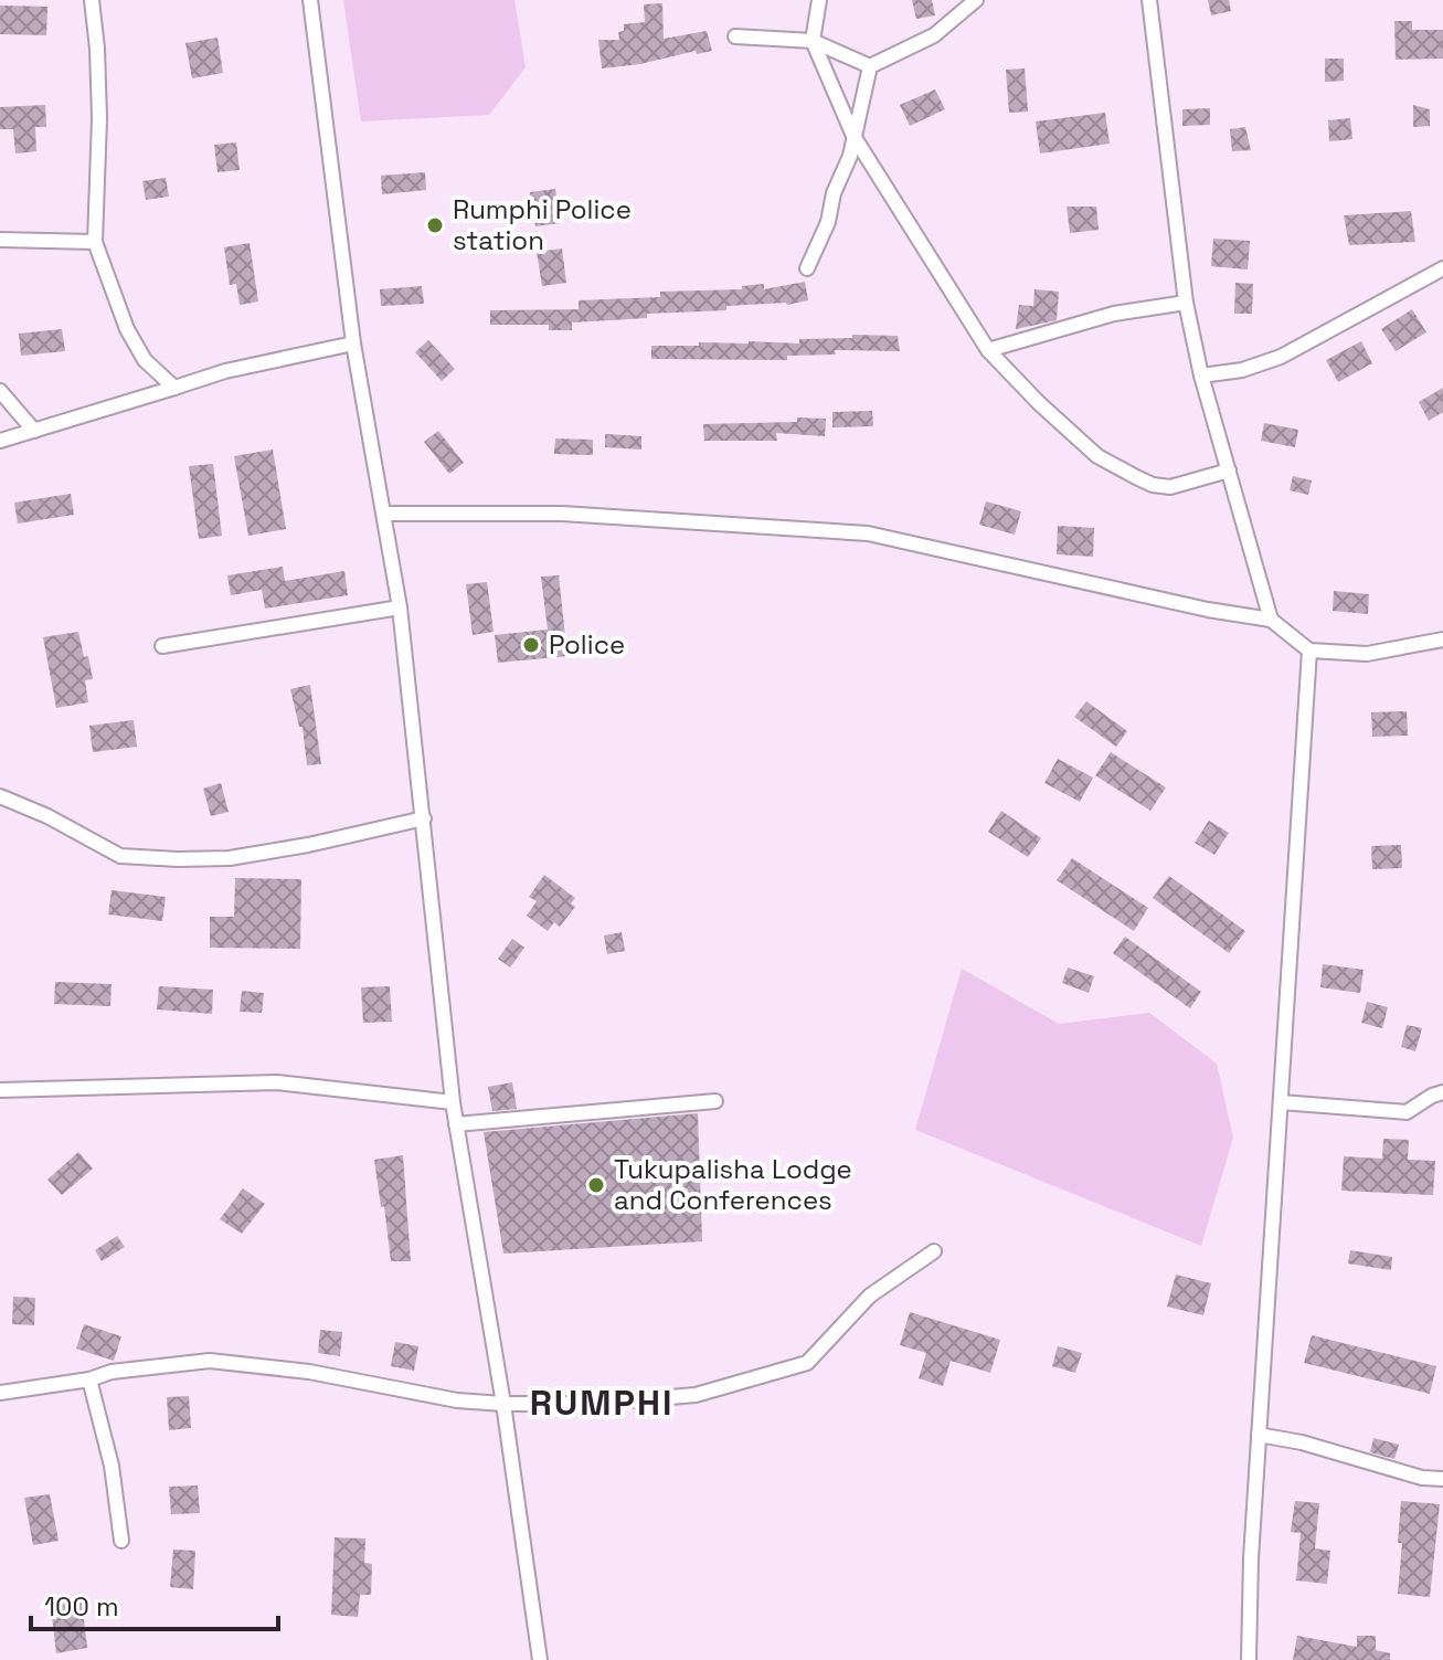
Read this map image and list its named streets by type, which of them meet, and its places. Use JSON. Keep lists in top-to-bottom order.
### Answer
{
  "districts": ["RUMPHI"],
  "places": ["Rumphi Police station", "Police", "Tukupalisha Lodge and Conferences"],
  "scale_bar": "100 m"
}
